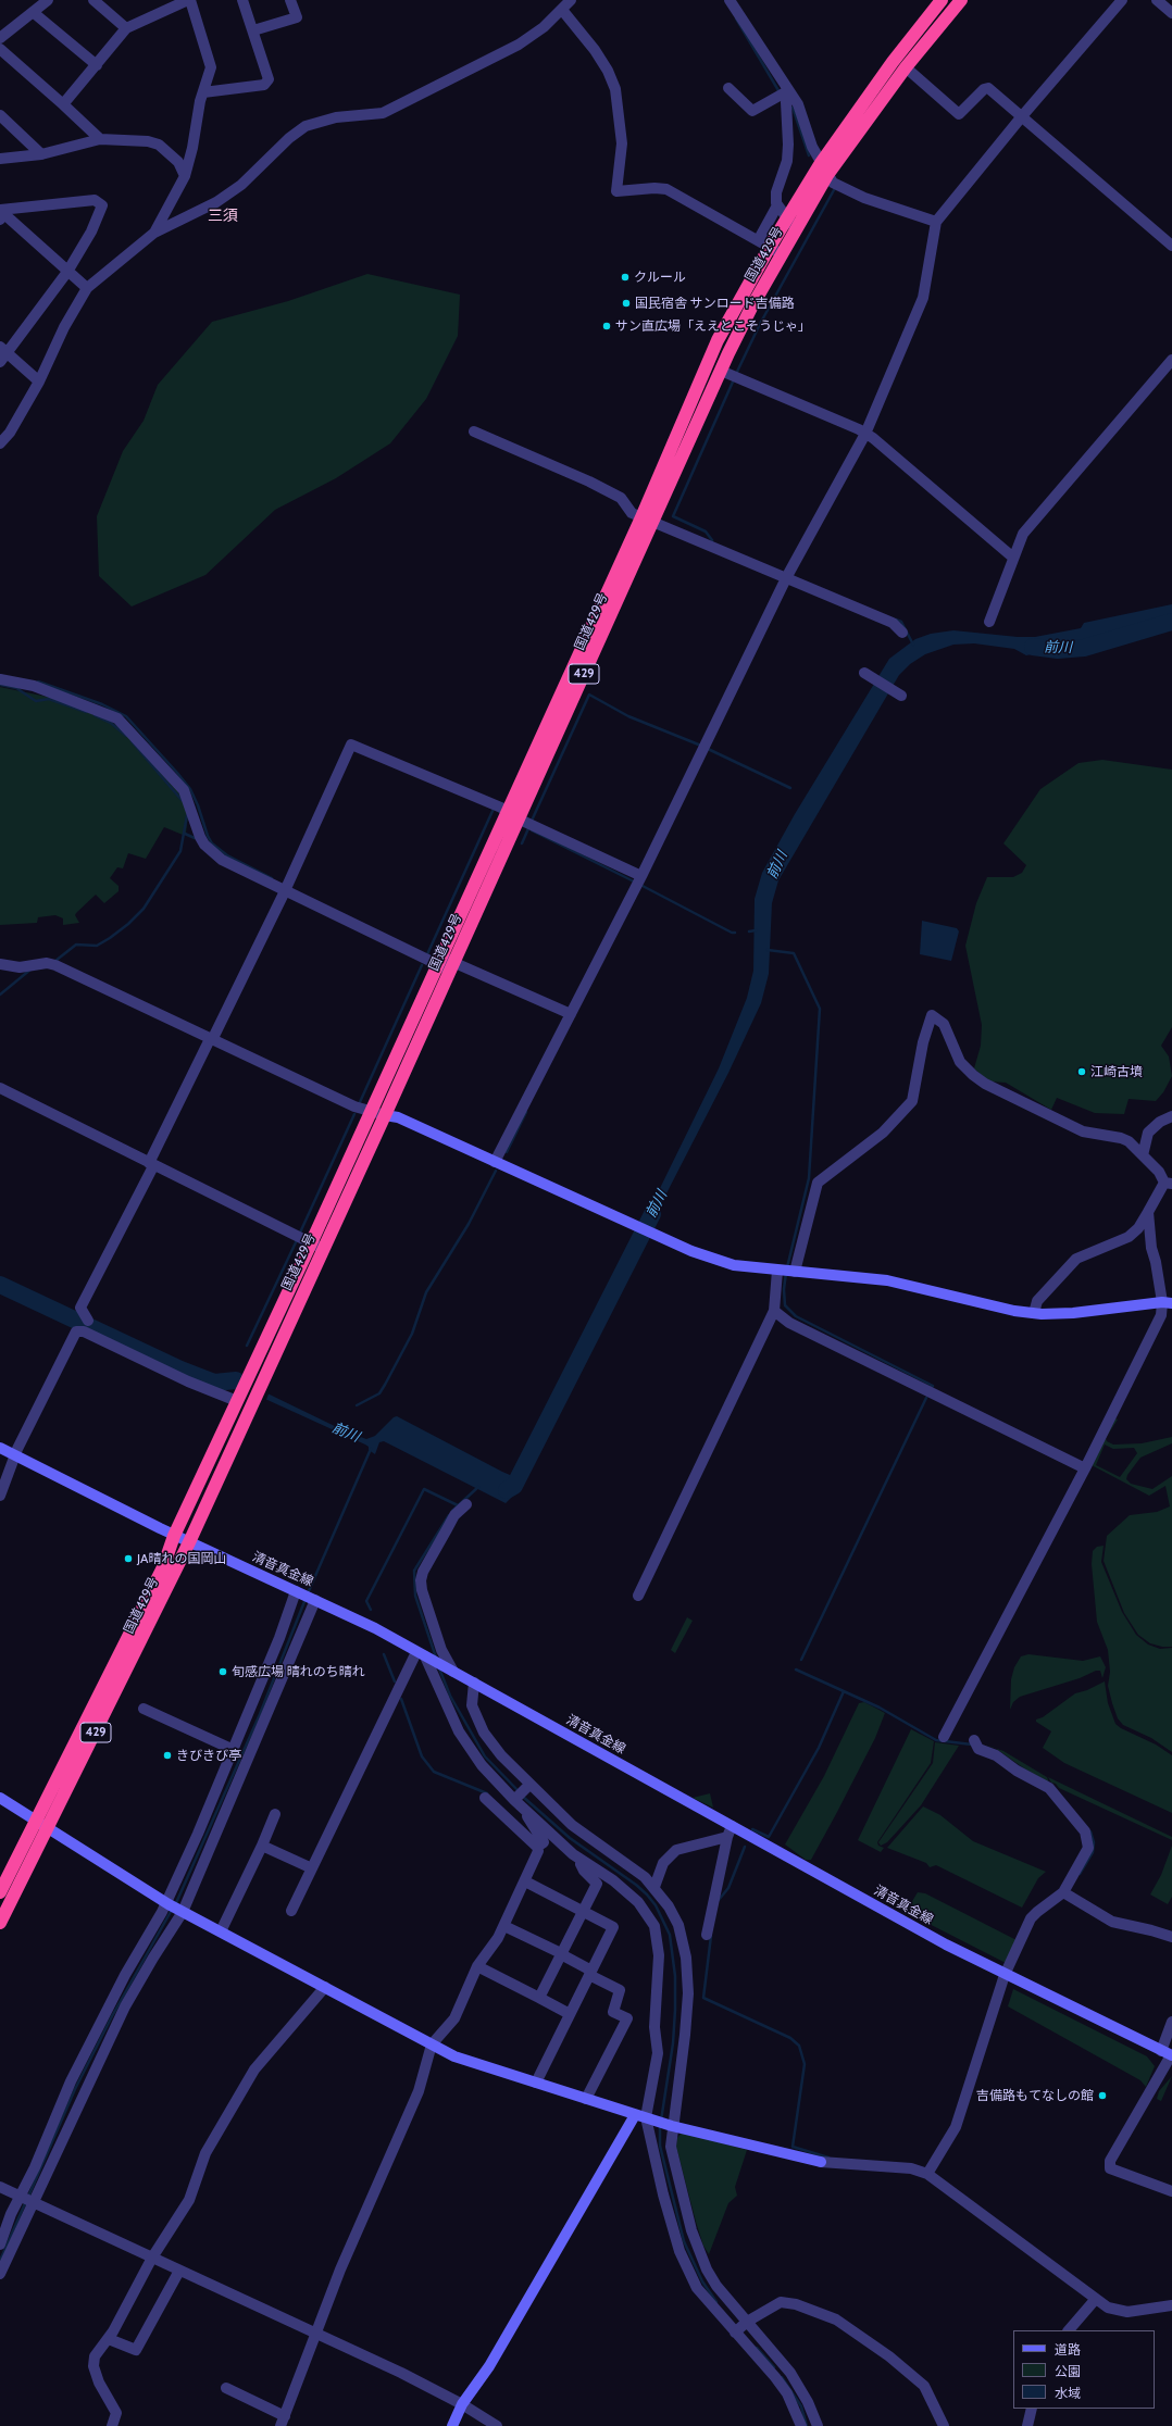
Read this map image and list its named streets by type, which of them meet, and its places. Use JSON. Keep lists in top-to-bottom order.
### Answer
{
  "streets": {
    "highway": ["国道429号", "429"],
    "street": ["清音真金線"]
  },
  "crossings": [
    ["国道429号", "清音真金線"]
  ],
  "districts": ["三須"],
  "water": ["前川"],
  "places": [
    "クルール",
    "国民宿舎 サンロード吉備路",
    "サン直広場「ええとこそうじゃ」",
    "江崎古墳",
    "JA晴れの国岡山",
    "旬感広場 晴れのち晴れ",
    "きびきび亭",
    "吉備路もてなしの館"
  ],
  "legend": ["道路", "公園", "水域"]
}
